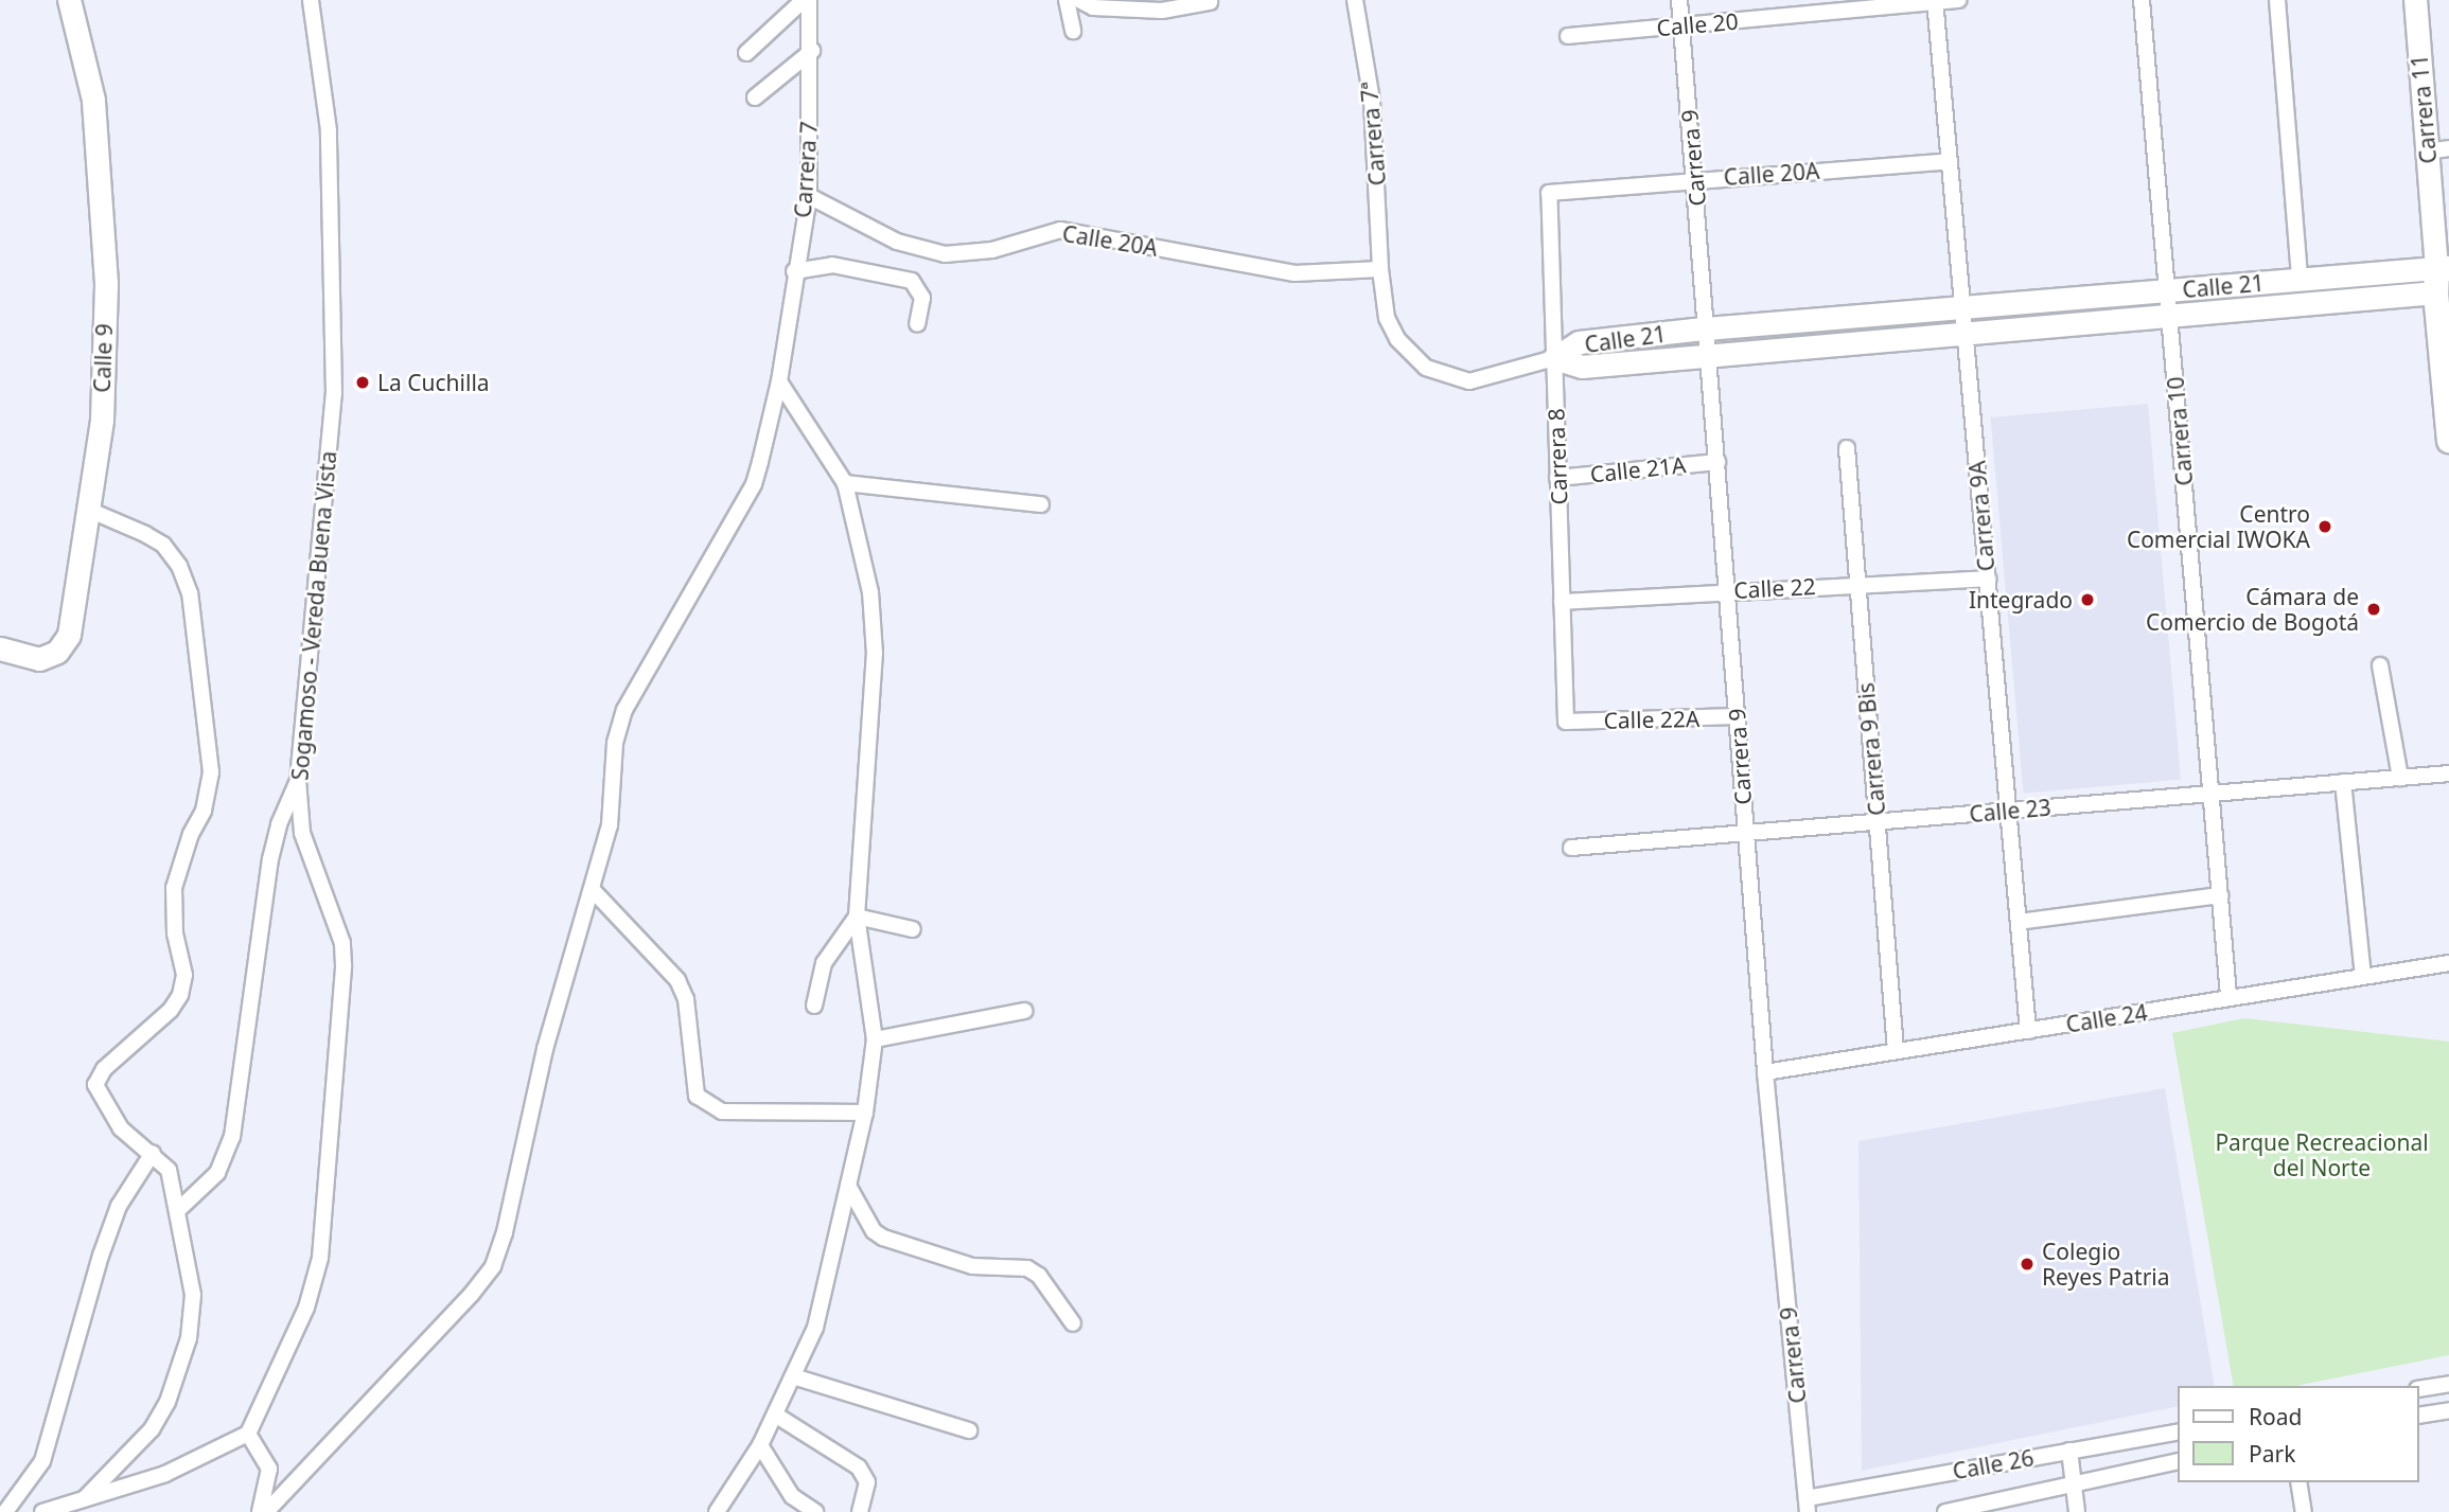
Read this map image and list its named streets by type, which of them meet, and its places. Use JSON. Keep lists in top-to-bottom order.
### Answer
{
  "streets": {
    "main road": ["Carrera 11"],
    "street": [
      "Calle 20",
      "Carrera 7ª",
      "Carrera 9",
      "Carrera 7",
      "Calle 20A",
      "Calle 21",
      "Calle 9",
      "Carrera 10",
      "Carrera 8",
      "Calle 21A",
      "Carrera 9A",
      "Calle 22",
      "Sogamoso - Vereda Buena Vista",
      "Calle 22A",
      "Carrera 9 Bis",
      "Calle 23",
      "Calle 24",
      "Calle 26"
    ]
  },
  "crossings": [
    ["Calle 20", "Carrera 9"],
    ["Calle 20", "Carrera 9A"],
    ["Carrera 11", "Calle 21"],
    ["Carrera 7ª", "Calle 20A"],
    ["Carrera 7ª", "Calle 21"],
    ["Carrera 7ª", "Carrera 8"],
    ["Carrera 9", "Calle 20A"],
    ["Carrera 9", "Calle 21"],
    ["Carrera 9", "Calle 21A"],
    ["Carrera 9", "Calle 22"],
    ["Carrera 9", "Calle 22A"],
    ["Carrera 9", "Calle 23"],
    ["Carrera 9", "Calle 24"],
    ["Carrera 9", "Calle 26"],
    ["Carrera 7", "Calle 20A"],
    ["Calle 20A", "Carrera 8"],
    ["Calle 20A", "Carrera 9A"],
    ["Calle 21", "Carrera 10"],
    ["Calle 21", "Carrera 8"],
    ["Calle 21", "Carrera 9A"],
    ["Carrera 10", "Calle 23"],
    ["Carrera 10", "Calle 24"],
    ["Carrera 8", "Calle 21A"],
    ["Carrera 8", "Calle 22"],
    ["Carrera 8", "Calle 22A"],
    ["Carrera 9A", "Calle 22"],
    ["Carrera 9A", "Calle 23"],
    ["Carrera 9A", "Calle 24"],
    ["Calle 22", "Carrera 9 Bis"],
    ["Carrera 9 Bis", "Calle 23"],
    ["Carrera 9 Bis", "Calle 24"]
  ],
  "parks": ["Parque Recreacional del Norte"],
  "places": [
    "La Cuchilla",
    "Centro Comercial IWOKA",
    "Integrado",
    "Cámara de Comercio de Bogotá",
    "Colegio Reyes Patria"
  ],
  "legend": ["Road", "Park"]
}
